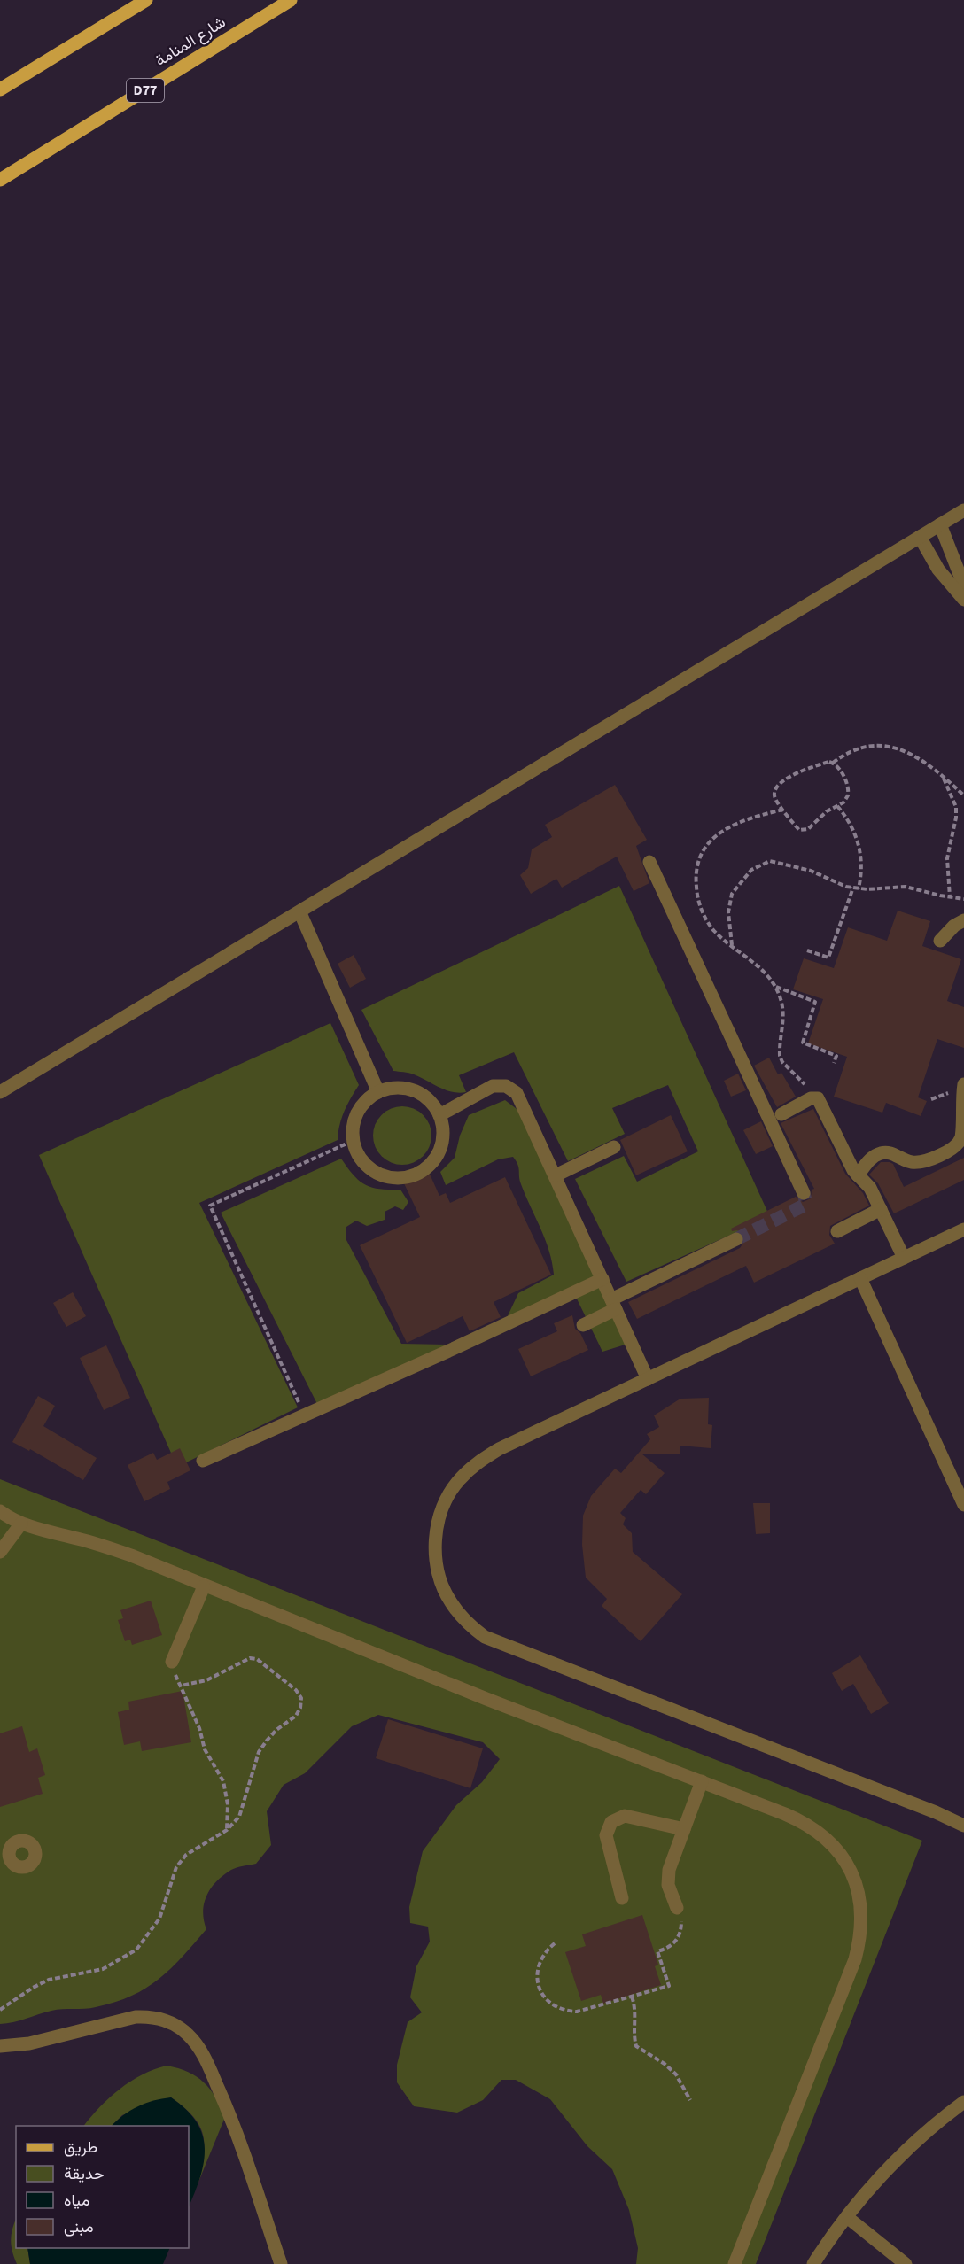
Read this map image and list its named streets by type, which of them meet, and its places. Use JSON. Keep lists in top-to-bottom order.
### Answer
{
  "streets": {
    "main road": ["شارع المنامة", "D77"]
  },
  "legend": [
    "طريق",
    "حديقة",
    "مياه",
    "مبنى"
  ]
}
